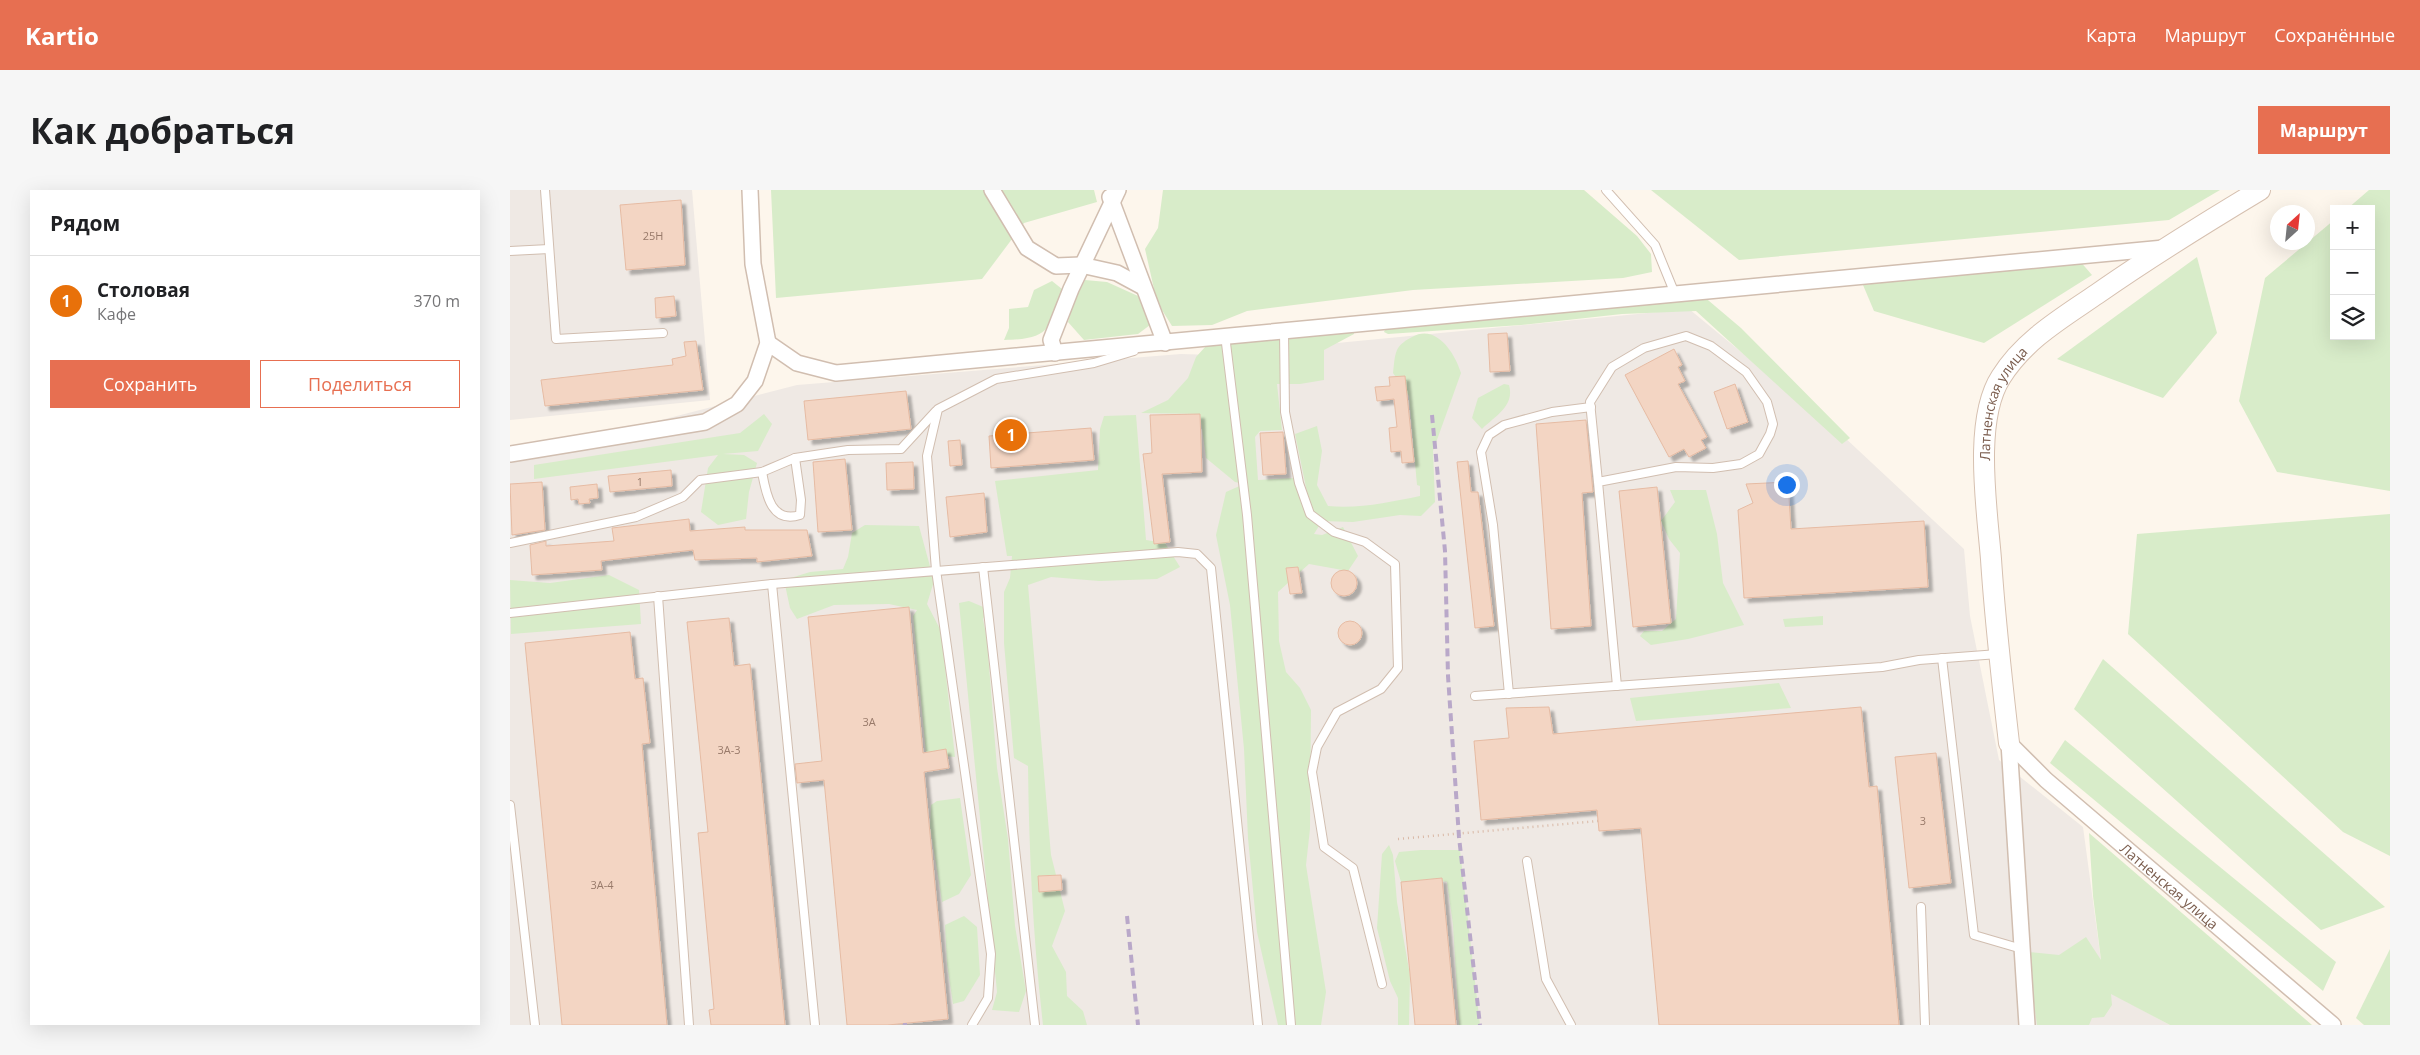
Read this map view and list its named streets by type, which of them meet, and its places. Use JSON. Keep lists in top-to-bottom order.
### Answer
{
  "streets": {
    "street": ["Латненская улица"]
  },
  "house_numbers": [
    "25Н",
    "1",
    "3А",
    "3А-3",
    "3",
    "3А-4"
  ],
  "north": "top right",
  "page": {
    "header": "Kartio",
    "nav": ["Карта", "Маршрут", "Сохранённые"],
    "buttons": [
      "Маршрут",
      ["Сохранить", "Поделиться"]
    ],
    "title": "Как добраться",
    "heading": "Рядом",
    "map_buttons": ["+", "−"],
    "list": [
      {
        "mark": "1",
        "name": "Столовая",
        "note": "Кафе",
        "value": "370 m"
      }
    ],
    "pins": "1"
  }
}
